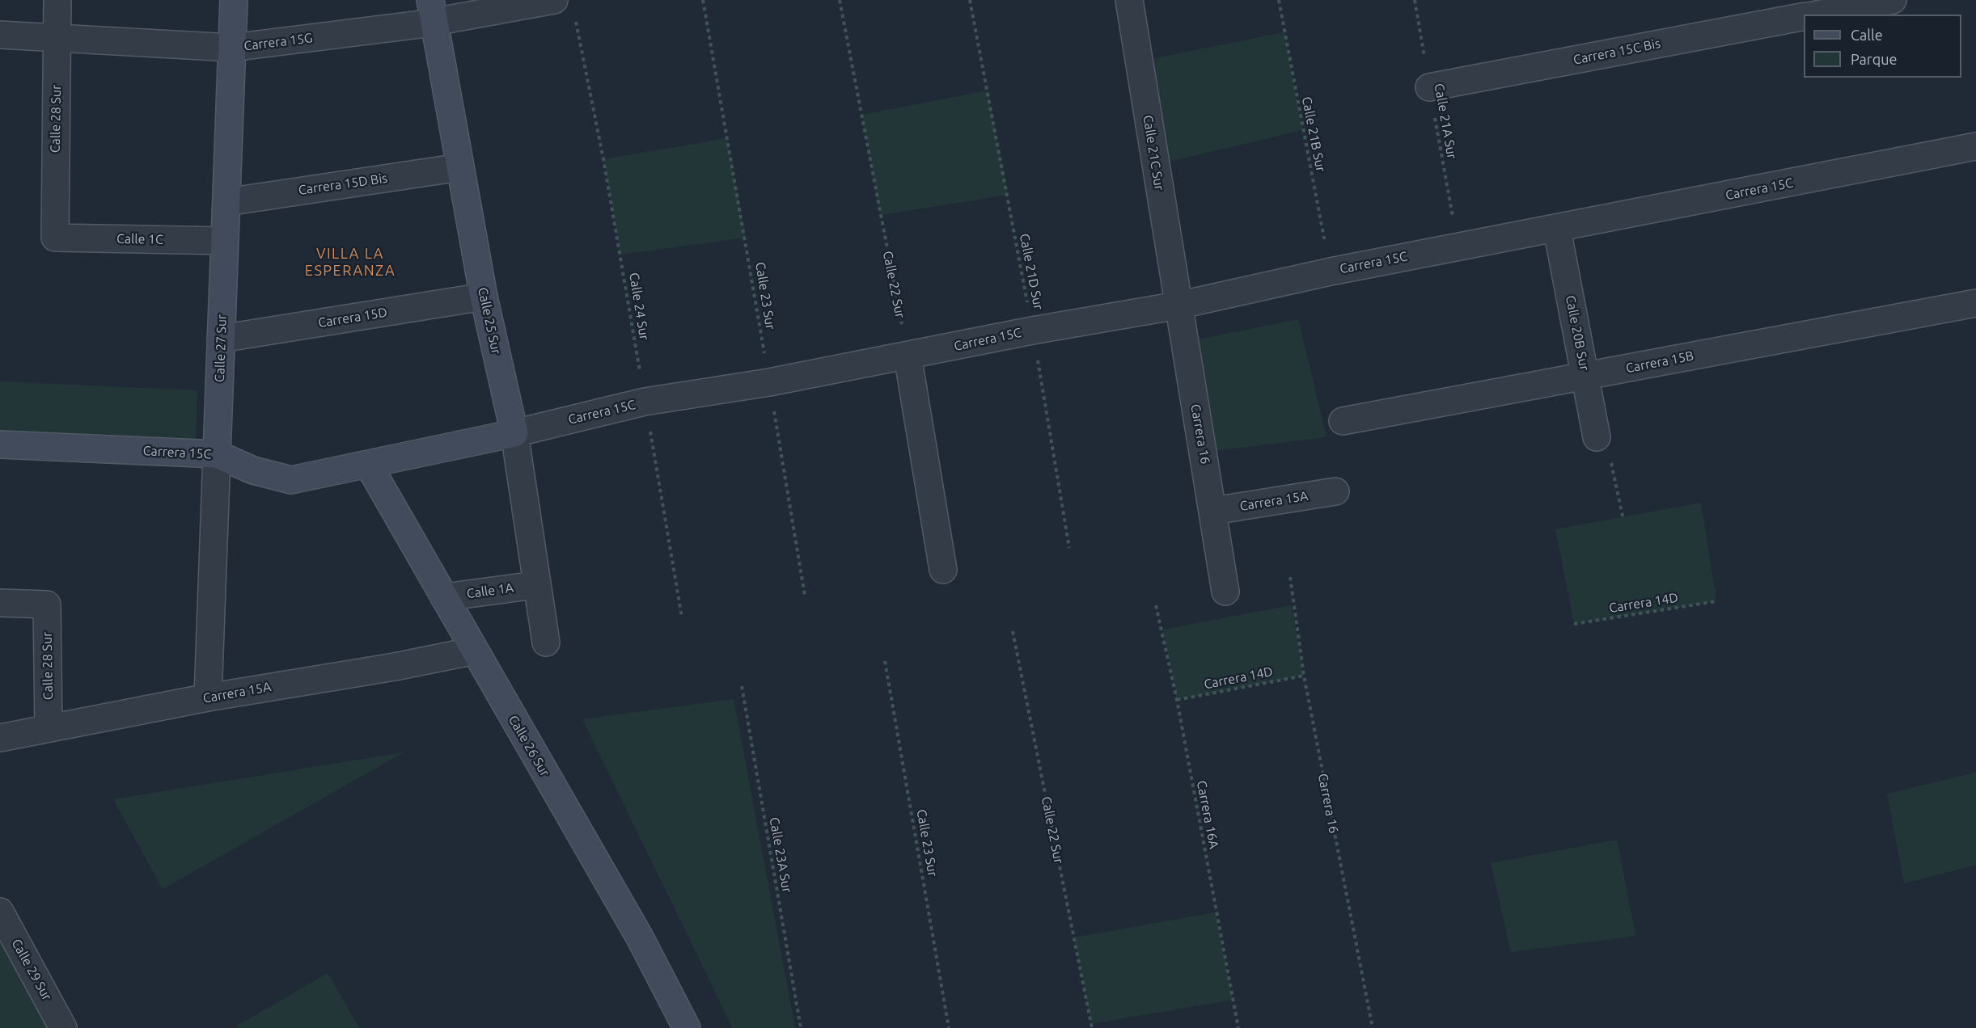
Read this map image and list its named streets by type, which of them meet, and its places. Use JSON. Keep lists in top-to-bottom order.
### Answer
{
  "streets": {
    "street": [
      "Carrera 15G",
      "Carrera 15C Bis",
      "Calle 28 Sur",
      "Calle 21C Sur",
      "Carrera 15D Bis",
      "Carrera 15C",
      "Calle 1C",
      "Carrera 15D",
      "Calle 25 Sur",
      "Calle 20B Sur",
      "Calle 27 Sur",
      "Carrera 15B",
      "Carrera 16",
      "Carrera 15A",
      "Calle 1A",
      "Calle 26 Sur",
      "Calle 29 Sur"
    ],
    "path": [
      "Calle 21A Sur",
      "Calle 21B Sur",
      "Calle 21D Sur",
      "Calle 22 Sur",
      "Calle 23 Sur",
      "Calle 24 Sur",
      "Carrera 14D",
      "Carrera 16A",
      "Calle 23A Sur"
    ]
  },
  "crossings": [
    ["Carrera 15G", "Calle 28 Sur"],
    ["Carrera 15G", "Calle 25 Sur"],
    ["Carrera 15G", "Calle 27 Sur"],
    ["Carrera 15C Bis", "Calle 21A Sur"],
    ["Calle 28 Sur", "Calle 1C"],
    ["Calle 28 Sur", "Carrera 15A"],
    ["Calle 21A Sur", "Carrera 15C"],
    ["Calle 21B Sur", "Carrera 15C"],
    ["Calle 21C Sur", "Carrera 15C"],
    ["Calle 21C Sur", "Carrera 16"],
    ["Carrera 15D Bis", "Calle 25 Sur"],
    ["Carrera 15D Bis", "Calle 27 Sur"],
    ["Carrera 15C", "Calle 21D Sur"],
    ["Carrera 15C", "Calle 22 Sur"],
    ["Carrera 15C", "Calle 23 Sur"],
    ["Carrera 15C", "Calle 24 Sur"],
    ["Carrera 15C", "Calle 25 Sur"],
    ["Carrera 15C", "Calle 20B Sur"],
    ["Carrera 15C", "Calle 27 Sur"],
    ["Carrera 15C", "Carrera 16"],
    ["Carrera 15C", "Calle 26 Sur"],
    ["Calle 1C", "Calle 27 Sur"],
    ["Carrera 15D", "Calle 25 Sur"],
    ["Carrera 15D", "Calle 27 Sur"],
    ["Calle 25 Sur", "Calle 1A"],
    ["Calle 20B Sur", "Carrera 15B"],
    ["Calle 27 Sur", "Carrera 15A"],
    ["Carrera 16", "Carrera 15A"],
    ["Carrera 16", "Carrera 14D"],
    ["Carrera 15A", "Calle 26 Sur"],
    ["Calle 1A", "Calle 26 Sur"],
    ["Carrera 14D", "Carrera 16A"]
  ],
  "districts": ["VILLA LA ESPERANZA"],
  "legend": ["Calle", "Parque"]
}
